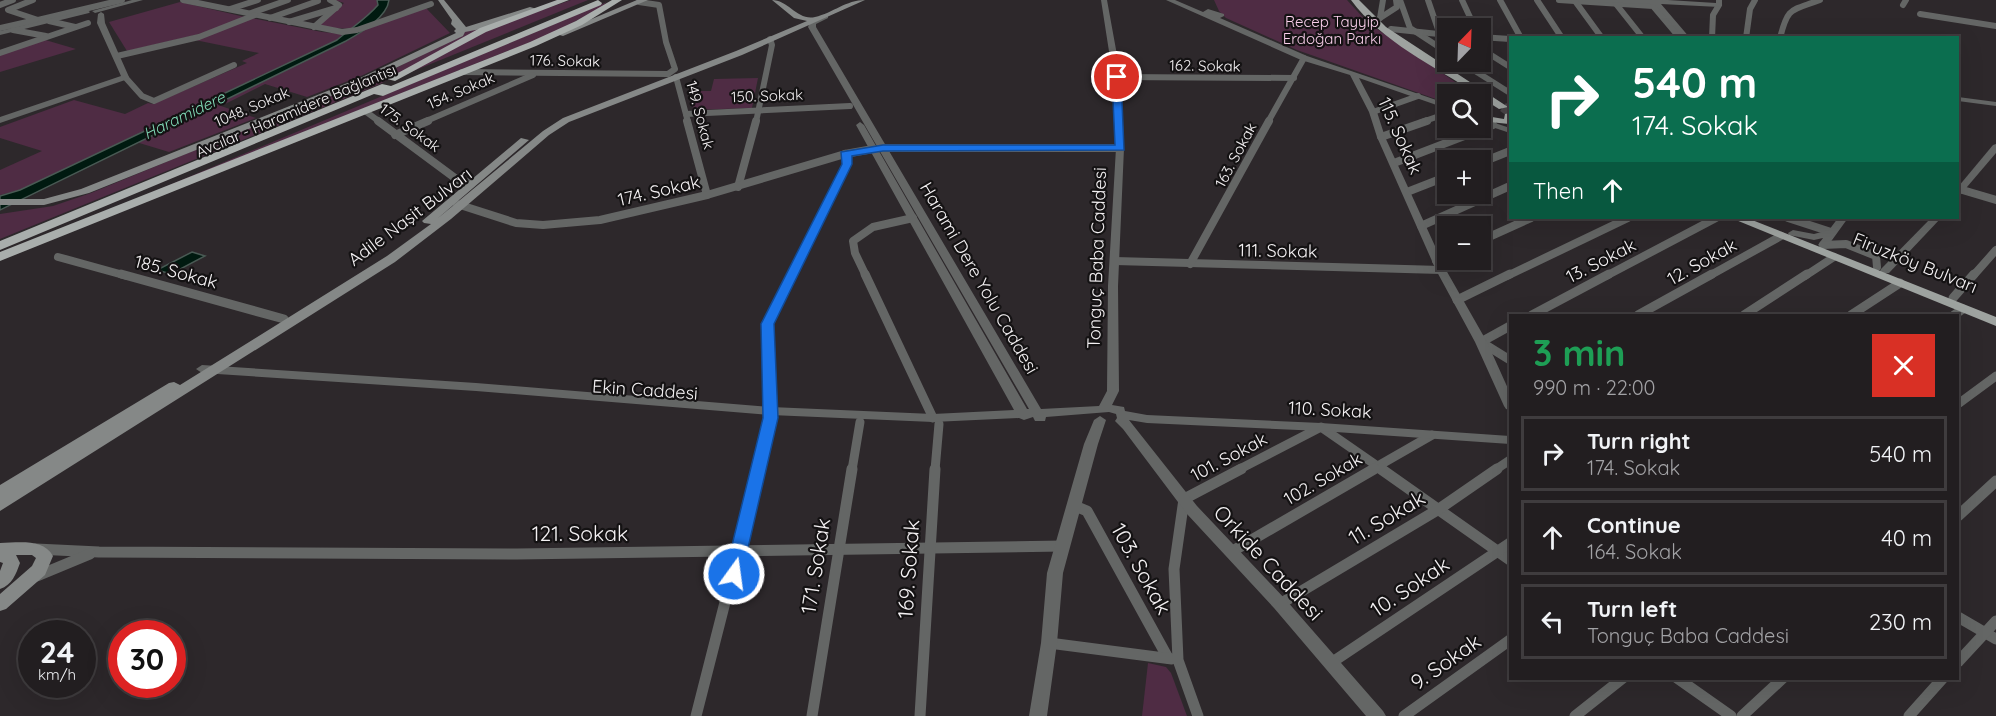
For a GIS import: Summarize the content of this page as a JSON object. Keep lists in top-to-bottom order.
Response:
{
  "streets": {
    "highway": ["Avcılar - Haramidere Bağlantısı"],
    "main road": ["1048. Sokak", "Adile Naşit Bulvarı", "Firuzköy Bulvarı"],
    "street": [
      "176. Sokak",
      "162. Sokak",
      "154. Sokak",
      "150. Sokak",
      "149. Sokak",
      "175. Sokak",
      "115. Sokak",
      "163. Sokak",
      "174. Sokak",
      "111. Sokak",
      "Tonguç Baba Caddesi",
      "13. Sokak",
      "12. Sokak",
      "185. Sokak",
      "Harami Dere Yolu Caddesi",
      "Ekin Caddesi",
      "110. Sokak",
      "101. Sokak",
      "102. Sokak",
      "11. Sokak",
      "121. Sokak",
      "Orkide Caddesi",
      "171. Sokak",
      "169. Sokak",
      "103. Sokak",
      "10. Sokak",
      "9. Sokak"
    ]
  },
  "crossings": [
    ["176. Sokak", "154. Sokak"],
    ["176. Sokak", "149. Sokak"],
    ["176. Sokak", "Adile Naşit Bulvarı"],
    ["162. Sokak", "163. Sokak"],
    ["162. Sokak", "Tonguç Baba Caddesi"],
    ["154. Sokak", "175. Sokak"],
    ["150. Sokak", "149. Sokak"],
    ["150. Sokak", "Harami Dere Yolu Caddesi"],
    ["149. Sokak", "174. Sokak"],
    ["149. Sokak", "Adile Naşit Bulvarı"],
    ["175. Sokak", "Adile Naşit Bulvarı"],
    ["163. Sokak", "111. Sokak"],
    ["174. Sokak", "Adile Naşit Bulvarı"],
    ["174. Sokak", "Tonguç Baba Caddesi"],
    ["174. Sokak", "Harami Dere Yolu Caddesi"],
    ["Adile Naşit Bulvarı", "185. Sokak"],
    ["Adile Naşit Bulvarı", "Harami Dere Yolu Caddesi"],
    ["Adile Naşit Bulvarı", "Ekin Caddesi"],
    ["111. Sokak", "Tonguç Baba Caddesi"],
    ["Tonguç Baba Caddesi", "Ekin Caddesi"],
    ["Tonguç Baba Caddesi", "110. Sokak"],
    ["Tonguç Baba Caddesi", "Orkide Caddesi"],
    ["12. Sokak", "Firuzköy Bulvarı"],
    ["Harami Dere Yolu Caddesi", "Ekin Caddesi"],
    ["Ekin Caddesi", "110. Sokak"],
    ["Ekin Caddesi", "Orkide Caddesi"],
    ["Ekin Caddesi", "171. Sokak"],
    ["Ekin Caddesi", "169. Sokak"],
    ["110. Sokak", "101. Sokak"],
    ["110. Sokak", "102. Sokak"],
    ["110. Sokak", "Orkide Caddesi"],
    ["101. Sokak", "Orkide Caddesi"],
    ["102. Sokak", "Orkide Caddesi"],
    ["11. Sokak", "Orkide Caddesi"],
    ["121. Sokak", "171. Sokak"],
    ["121. Sokak", "169. Sokak"],
    ["Orkide Caddesi", "10. Sokak"]
  ],
  "water": ["Haramidere"],
  "parks": ["Recep Tayyip Erdoğan Parkı"],
  "north": "top right",
  "page": {
    "map_buttons": ["+", "−"],
    "turn": ["540 m", "174. Sokak"],
    "then": "Then",
    "heading": ["3 min", "990 m · 22:00"],
    "list": [
      {
        "name": "Turn right",
        "note": "174. Sokak",
        "value": "540 m"
      },
      {
        "name": "Continue",
        "note": "164. Sokak",
        "value": "40 m"
      },
      {
        "name": "Turn left",
        "note": "Tonguç Baba Caddesi",
        "value": "230 m"
      }
    ],
    "speed": "24 km/h",
    "limit": "30"
  }
}
